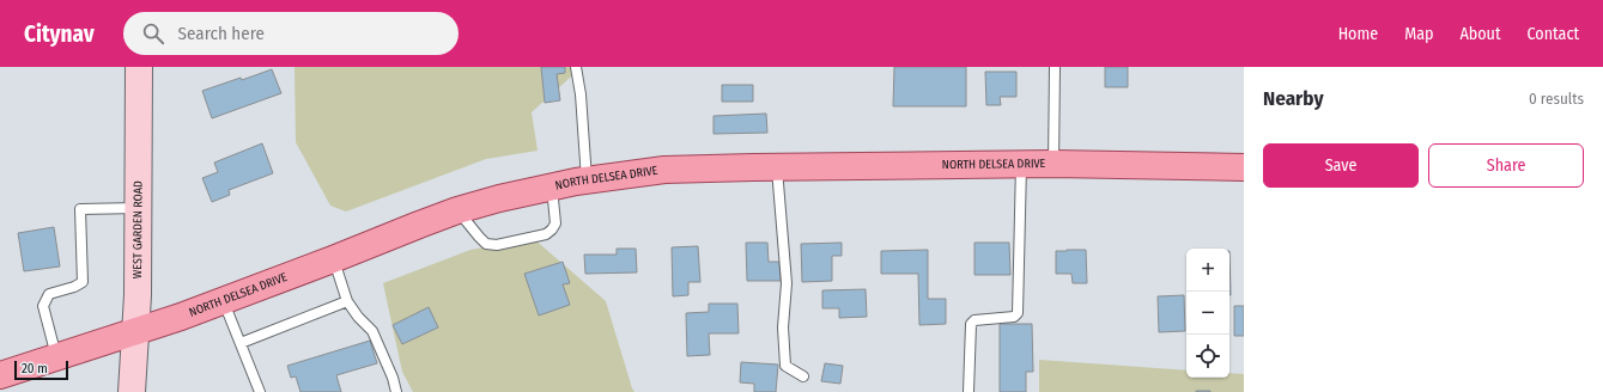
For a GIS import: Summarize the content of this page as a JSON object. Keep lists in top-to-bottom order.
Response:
{
  "streets": {
    "main road": ["NORTH DELSEA DRIVE", "WEST GARDEN ROAD"]
  },
  "crossings": [
    ["NORTH DELSEA DRIVE", "WEST GARDEN ROAD"]
  ],
  "scale_bar": "20 m",
  "page": {
    "header": "Citynav",
    "search": "Search here",
    "nav": [
      "Home",
      "Map",
      "About",
      "Contact"
    ],
    "heading": ["Nearby", "0 results"],
    "buttons": ["Save", "Share"],
    "map_buttons": ["+", "−"],
    "scale": "20 m"
  }
}
